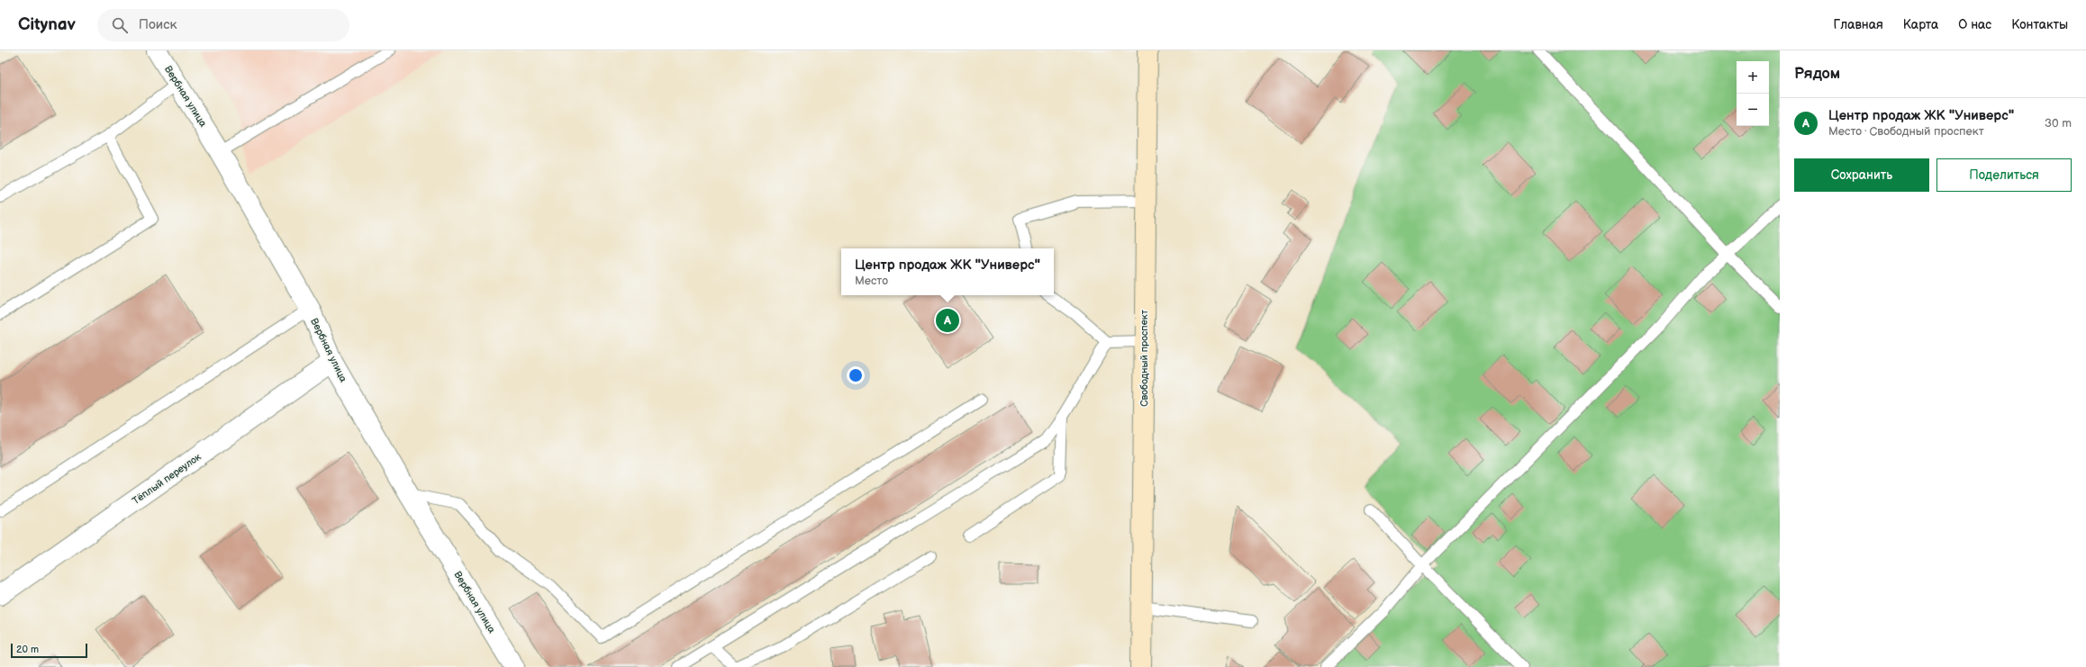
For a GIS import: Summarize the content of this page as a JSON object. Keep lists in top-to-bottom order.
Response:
{
  "streets": {
    "main road": ["Свободный проспект"],
    "street": ["Вербная улица", "Тёплый переулок"]
  },
  "crossings": [
    ["Вербная улица", "Тёплый переулок"]
  ],
  "scale_bar": "20 m",
  "page": {
    "header": "Citynav",
    "search": "Поиск",
    "nav": [
      "Главная",
      "Карта",
      "О нас",
      "Контакты"
    ],
    "heading": "Рядом",
    "map_buttons": ["+", "−"],
    "list": [
      {
        "mark": "A",
        "name": "Центр продаж ЖК \"Универс\"",
        "note": "Место · Свободный проспект",
        "value": "30 m"
      }
    ],
    "buttons": ["Сохранить", "Поделиться"],
    "popup": ["Центр продаж ЖК \"Универс\"", "Место"],
    "pins": "A",
    "scale": "20 m"
  }
}
